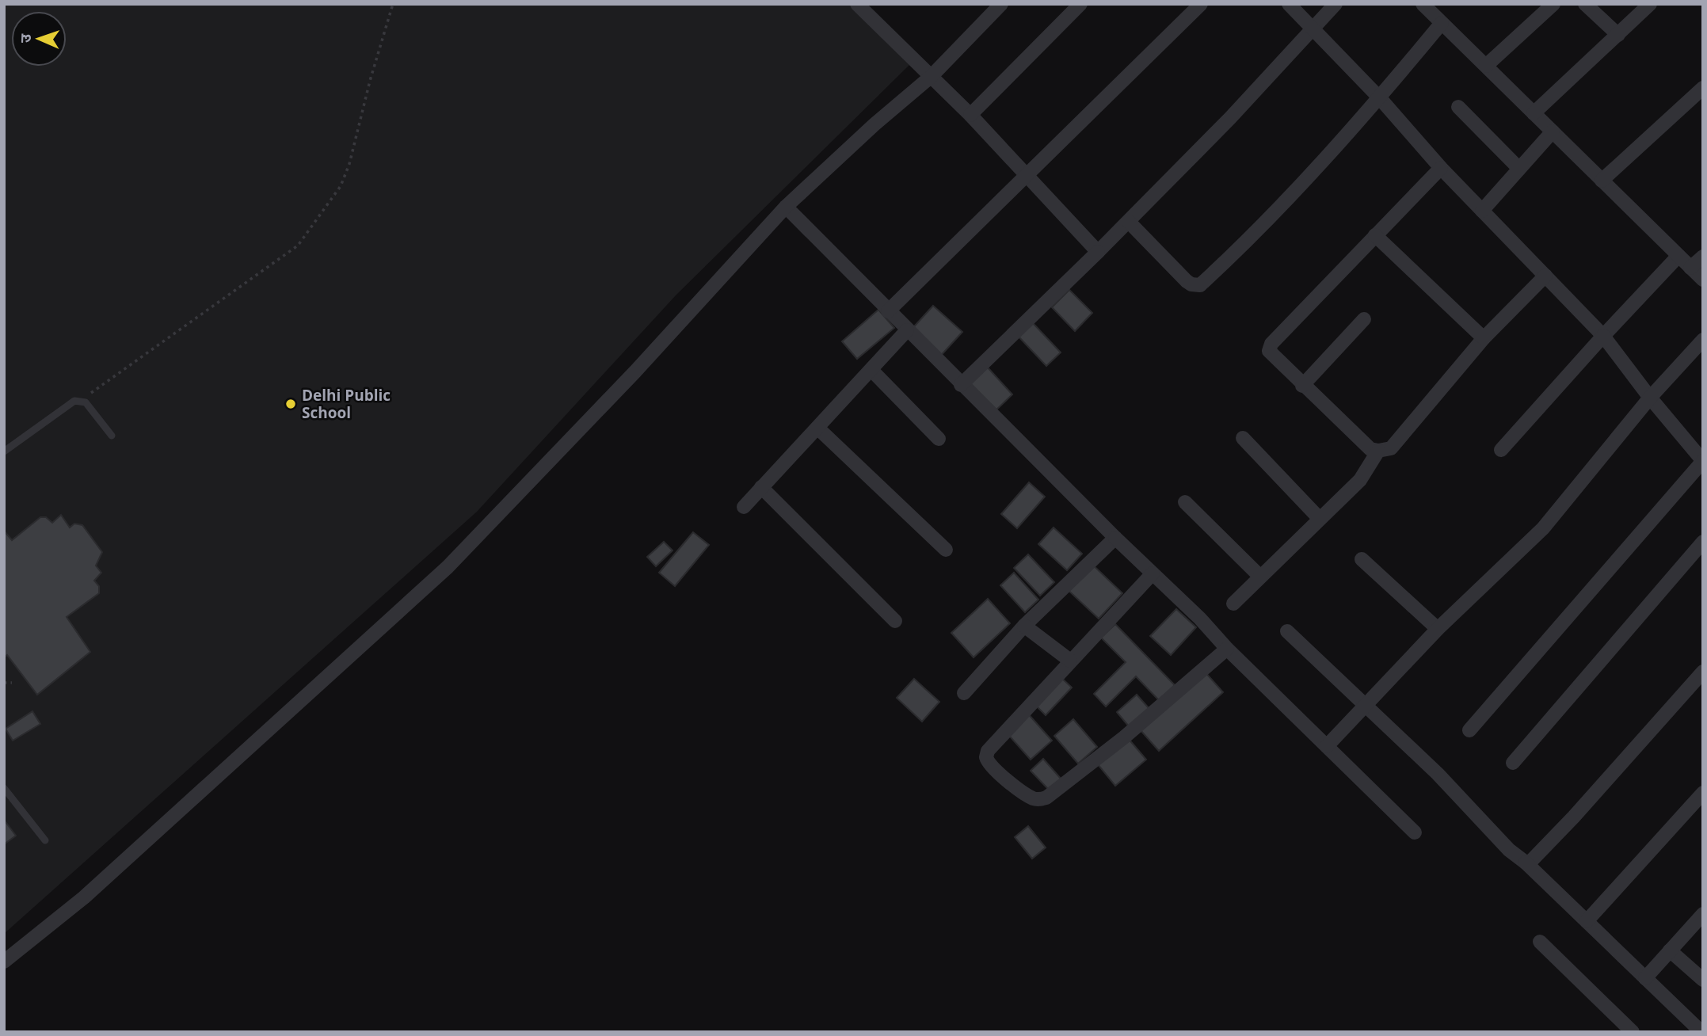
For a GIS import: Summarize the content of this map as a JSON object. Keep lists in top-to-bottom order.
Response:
{
  "places": ["Delhi Public School"],
  "north": "left"
}
